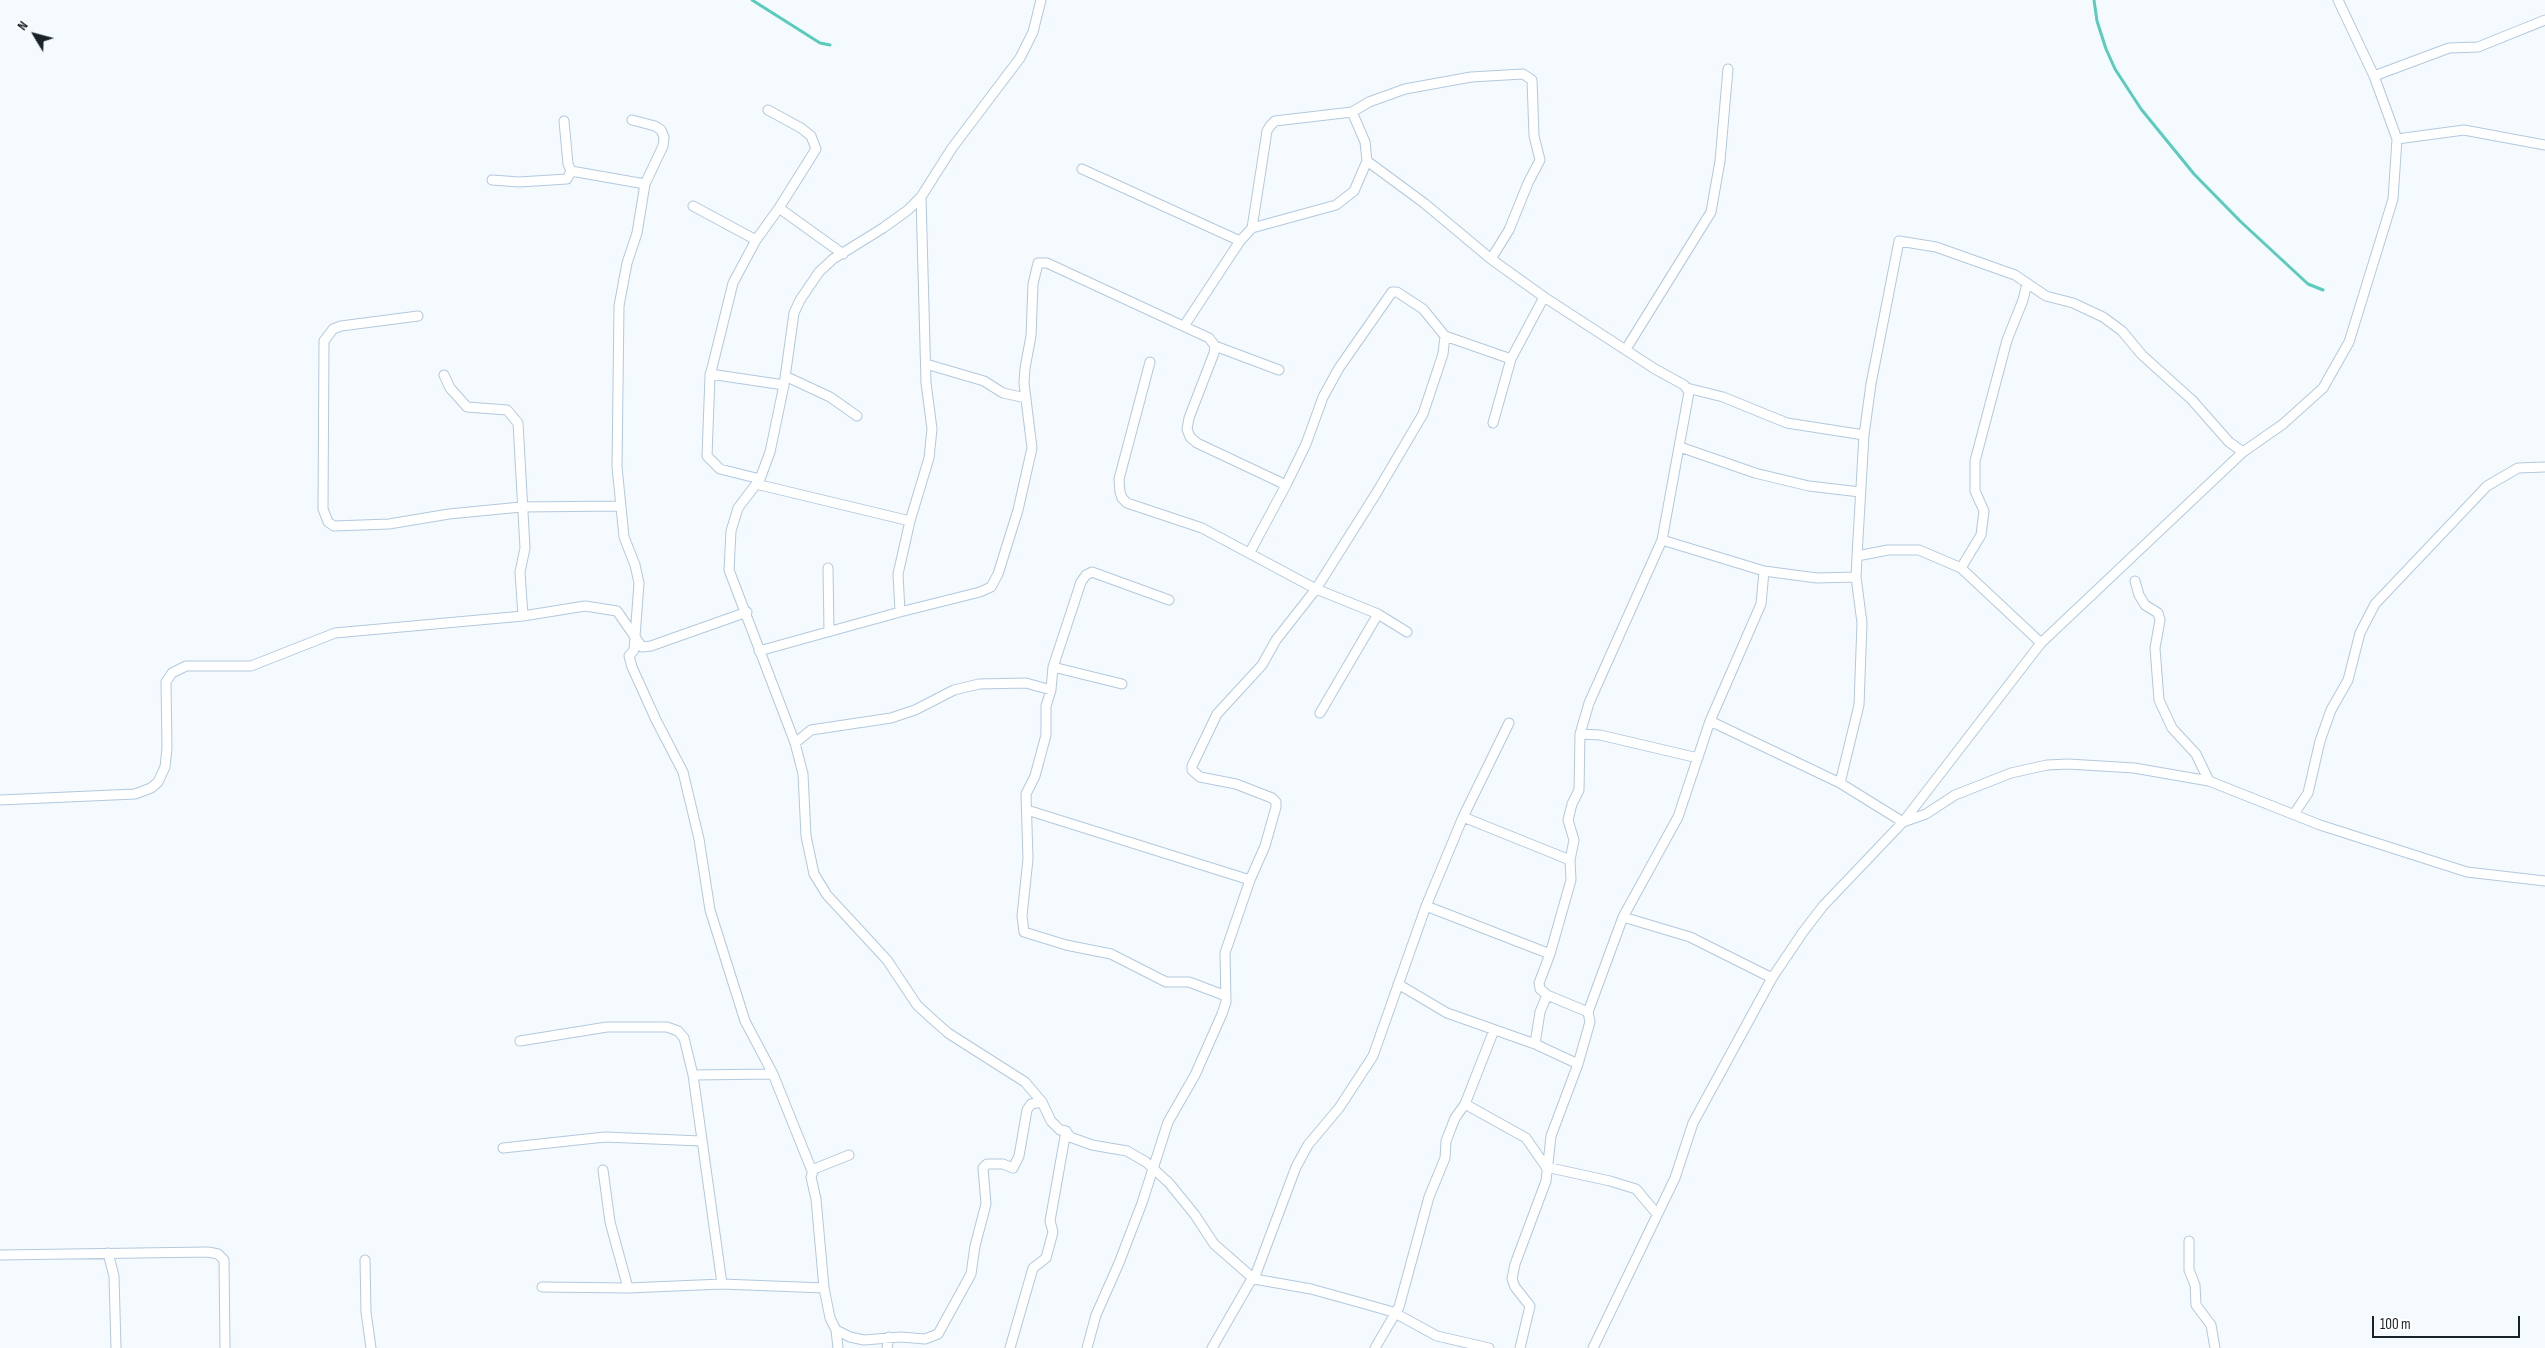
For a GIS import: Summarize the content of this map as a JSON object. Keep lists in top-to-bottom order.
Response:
{
  "scale_bar": "100 m",
  "north": "top left"
}
